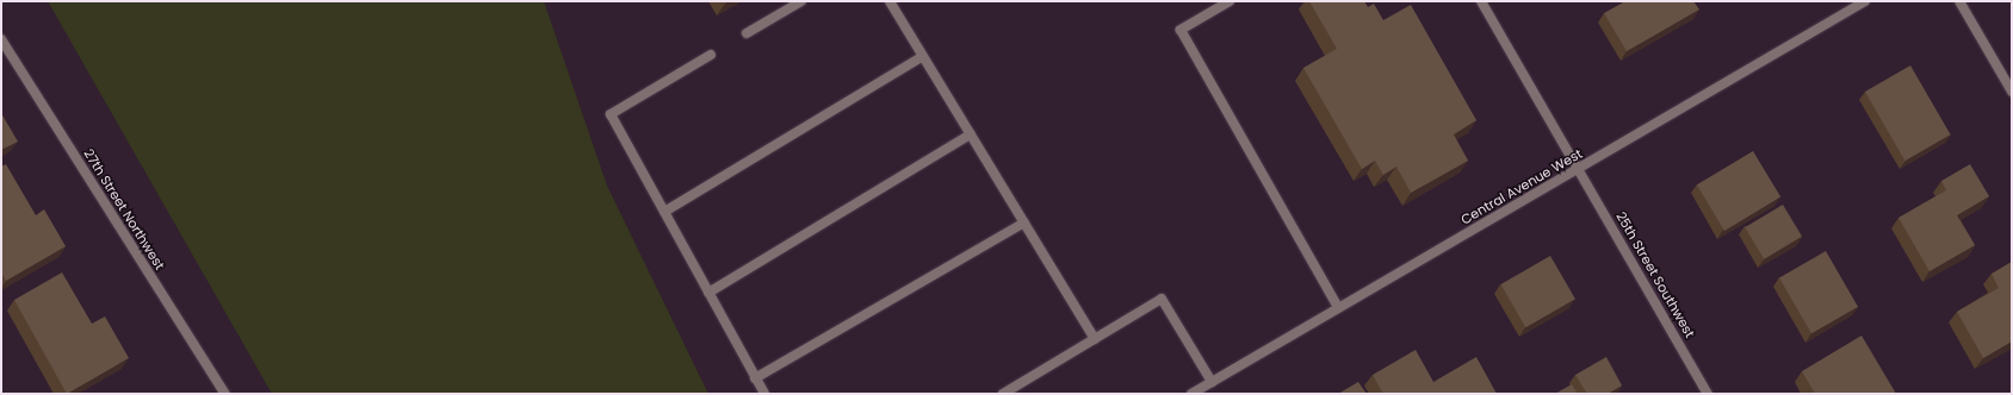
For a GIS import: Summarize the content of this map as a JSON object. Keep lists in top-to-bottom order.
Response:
{
  "streets": {
    "street": ["Central Avenue West", "27th Street Northwest", "25th Street Southwest"]
  },
  "crossings": [
    ["Central Avenue West", "25th Street Southwest"]
  ]
}
